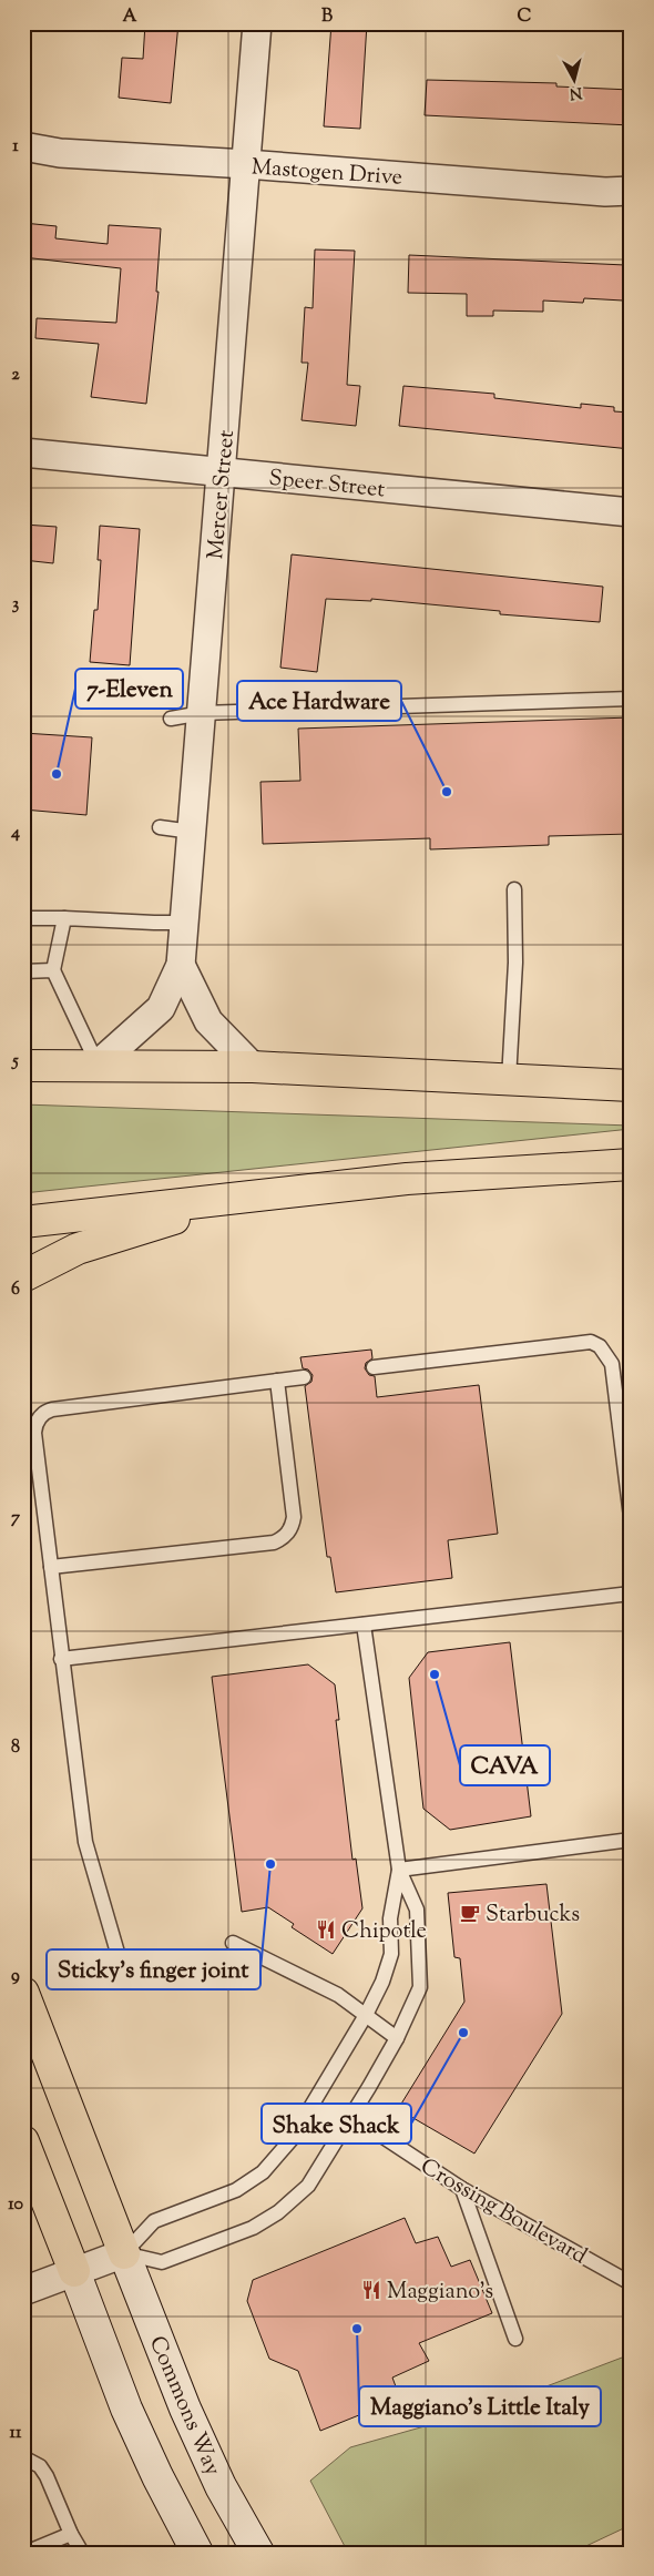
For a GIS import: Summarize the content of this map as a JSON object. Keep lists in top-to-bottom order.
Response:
{
  "streets": {
    "street": [
      "Mastogen Drive",
      "Speer Street",
      "Mercer Street",
      "Commons Way"
    ],
    "lane": ["Crossing Boulevard"]
  },
  "crossings": [
    ["Mastogen Drive", "Mercer Street"],
    ["Speer Street", "Mercer Street"]
  ],
  "places": {
    "other": [
      "7-Eleven",
      "Ace Hardware",
      "CAVA",
      "Sticky's finger joint",
      "Shake Shack",
      "Maggiano's Little Italy"
    ],
    "cafe": ["Starbucks"],
    "restaurant": ["Chipotle", "Maggiano's"]
  },
  "north": "bottom",
  "grid": {
    "columns": ["A", "B", "C"],
    "rows": [
      "1",
      "2",
      "3",
      "4",
      "5",
      "6",
      "7",
      "8",
      "9",
      "10",
      "11"
    ]
  }
}
